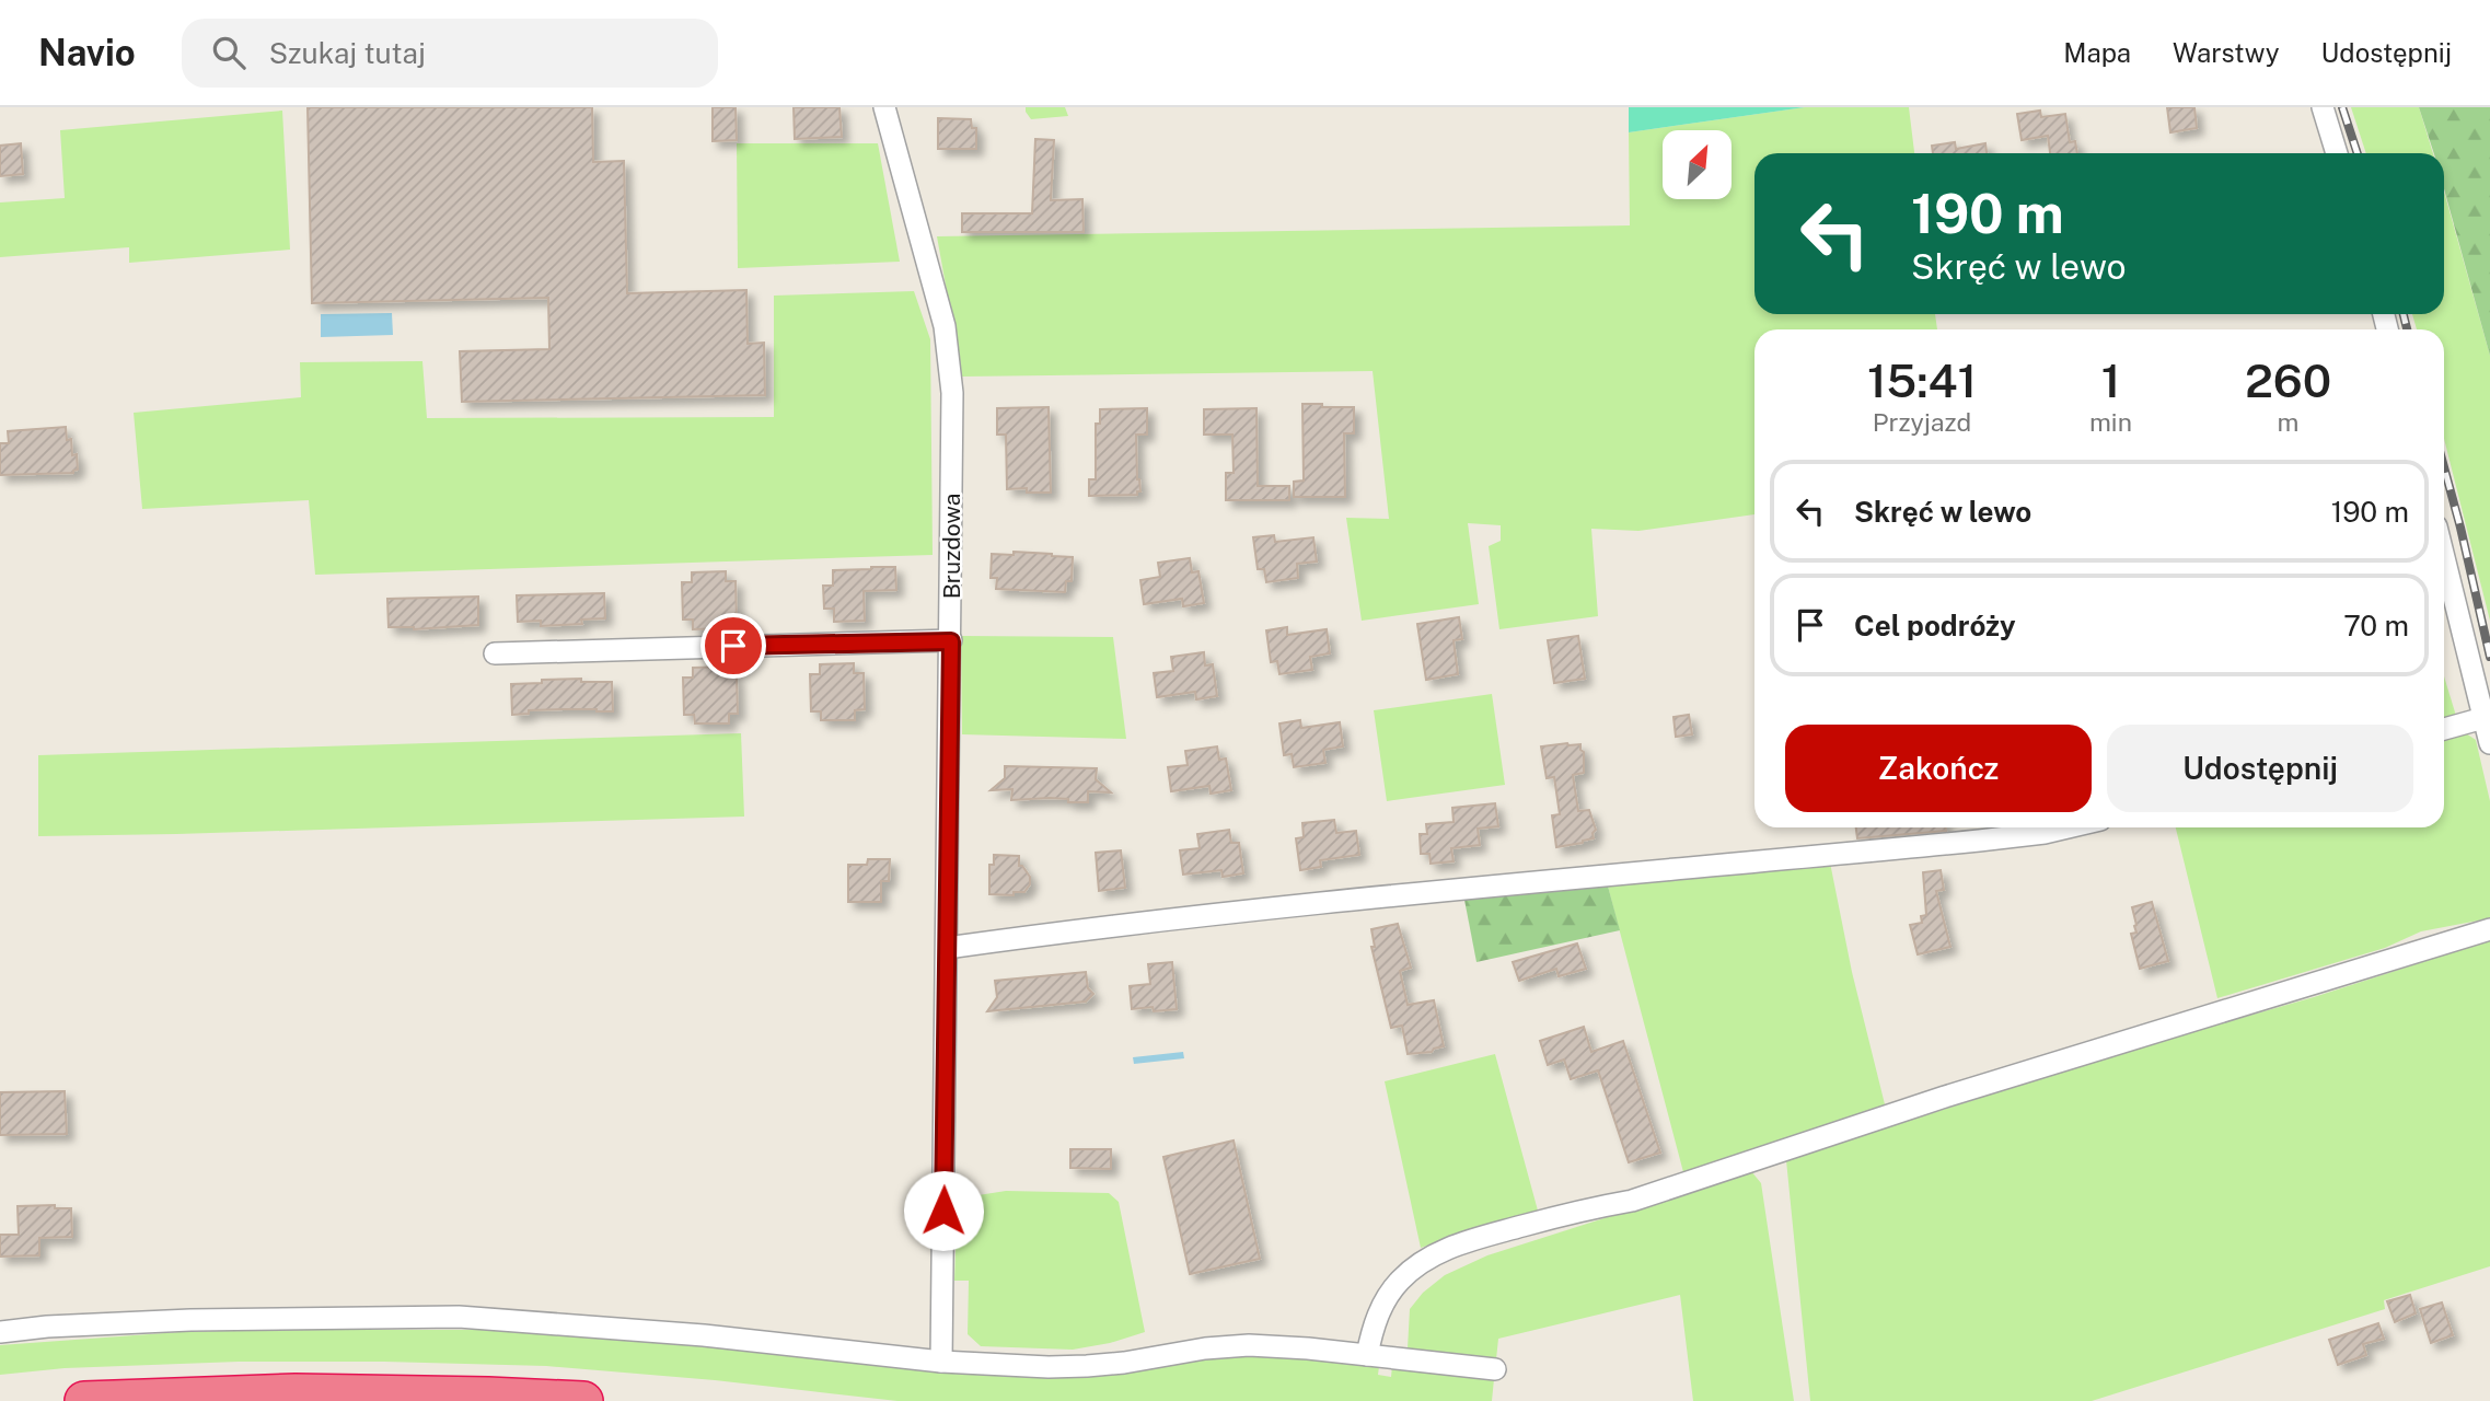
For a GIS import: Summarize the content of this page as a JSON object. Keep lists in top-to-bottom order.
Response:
{
  "streets": {
    "street": ["Bruzdowa"]
  },
  "north": "top right",
  "page": {
    "header": "Navio",
    "search": "Szukaj tutaj",
    "nav": ["Mapa", "Warstwy", "Udostępnij"],
    "turn": ["190 m", "Skręć w lewo"],
    "eta": [
      "15:41",
      "Przyjazd",
      "1",
      "min",
      "260",
      "m"
    ],
    "list": [
      {
        "name": "Skręć w lewo",
        "value": "190 m"
      },
      {
        "name": "Cel podróży",
        "value": "70 m"
      }
    ],
    "buttons": ["Zakończ", "Udostępnij"]
  }
}
